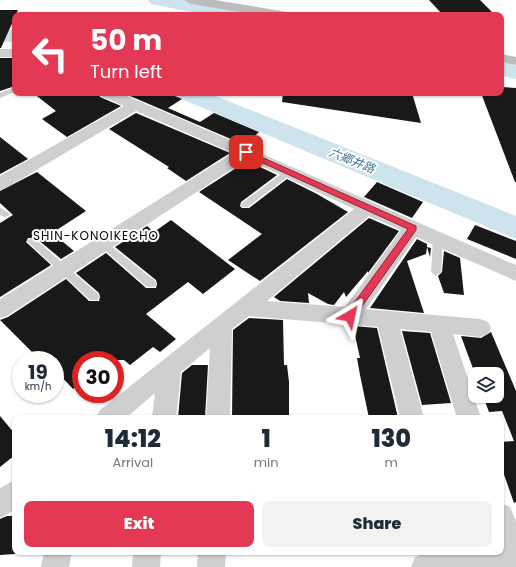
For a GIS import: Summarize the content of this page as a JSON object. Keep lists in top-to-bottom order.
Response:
{
  "districts": ["SHIN-KONOIKECHO"],
  "water": ["六郷井路"],
  "page": {
    "turn": ["50 m", "Turn left"],
    "speed": "19 km/h",
    "limit": "30",
    "eta": [
      "14:12",
      "Arrival",
      "1",
      "min",
      "130",
      "m"
    ],
    "buttons": ["Exit", "Share"]
  }
}
